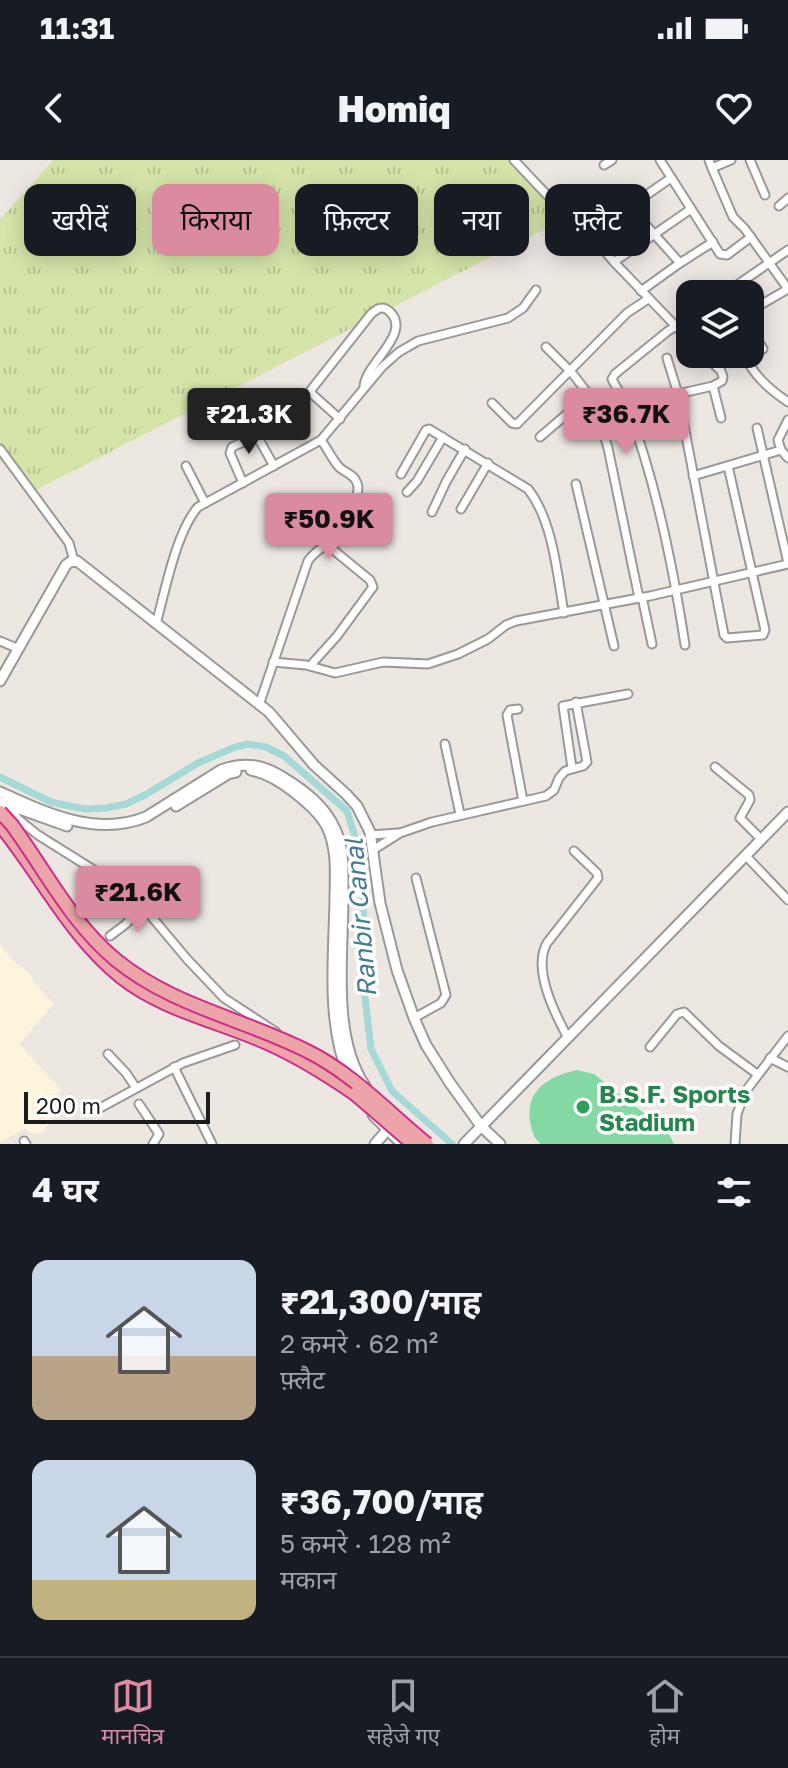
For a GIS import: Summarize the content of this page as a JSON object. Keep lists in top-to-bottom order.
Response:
{
  "water": ["Ranbir Canal"],
  "places": ["B.S.F. Sports Stadium"],
  "scale_bar": "200 m",
  "page": {
    "status": "11:31",
    "header": "Homiq",
    "chip": [
      "खरीदें",
      "किराया",
      "फ़िल्टर",
      "नया",
      "फ़्लैट"
    ],
    "price": [
      "₹21.3K",
      "₹36.7K",
      "₹50.9K",
      "₹21.6K"
    ],
    "scale": "200 m",
    "heading": "4 घर",
    "list": [
      {
        "name": "₹21,300/माह",
        "note": "2 कमरे · 62 m² · फ़्लैट"
      },
      {
        "name": "₹36,700/माह",
        "note": "5 कमरे · 128 m² · मकान"
      }
    ],
    "tabs": ["मानचित्र", "सहेजे गए", "होम"]
  }
}
